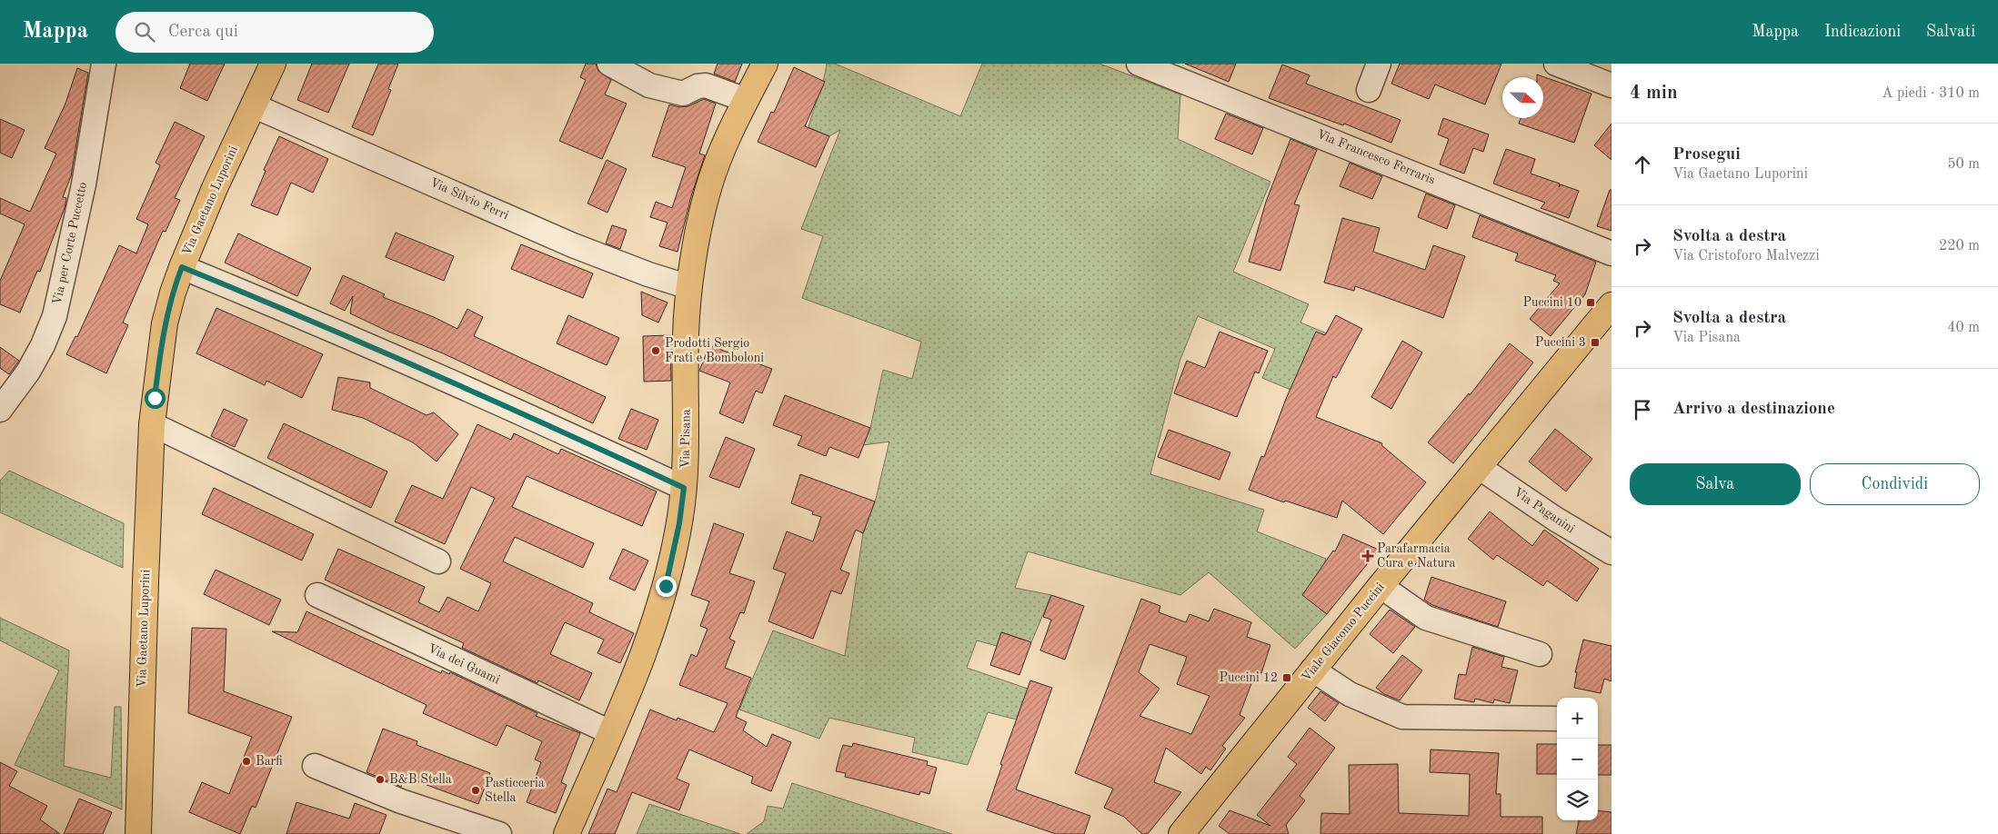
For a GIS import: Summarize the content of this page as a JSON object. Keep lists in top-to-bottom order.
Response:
{
  "streets": {
    "main road": ["Via Gaetano Luporini", "Via Pisana", "Viale Giacomo Puccini"],
    "street": [
      "Via Francesco Ferraris",
      "Via Silvio Ferri",
      "Via per Corte Puccetto",
      "Via Paganini",
      "Via dei Guami"
    ]
  },
  "crossings": [
    ["Via Silvio Ferri", "Via Gaetano Luporini"],
    ["Via Silvio Ferri", "Via Pisana"],
    ["Via Pisana", "Via dei Guami"],
    ["Via Paganini", "Viale Giacomo Puccini"]
  ],
  "places": {
    "transit": ["Puccini 10", "Puccini 3", "Puccini 12"],
    "other": [
      "Prodotti Sergio Frati e Bomboloni",
      "Barfi",
      "B&B Stella",
      "Pasticceria Stella"
    ],
    "health": ["Parafarmacia Cura e Natura"]
  },
  "north": "right",
  "page": {
    "header": "Mappa",
    "search": "Cerca qui",
    "nav": ["Mappa", "Indicazioni", "Salvati"],
    "heading": ["4 min", "A piedi · 310 m"],
    "list": [
      ["Prosegui", "Via Gaetano Luporini", "50 m"],
      ["Svolta a destra", "Via Cristoforo Malvezzi", "220 m"],
      ["Svolta a destra", "Via Pisana", "40 m"],
      "Arrivo a destinazione"
    ],
    "buttons": ["Salva", "Condividi"],
    "map_buttons": ["+", "−"]
  }
}
